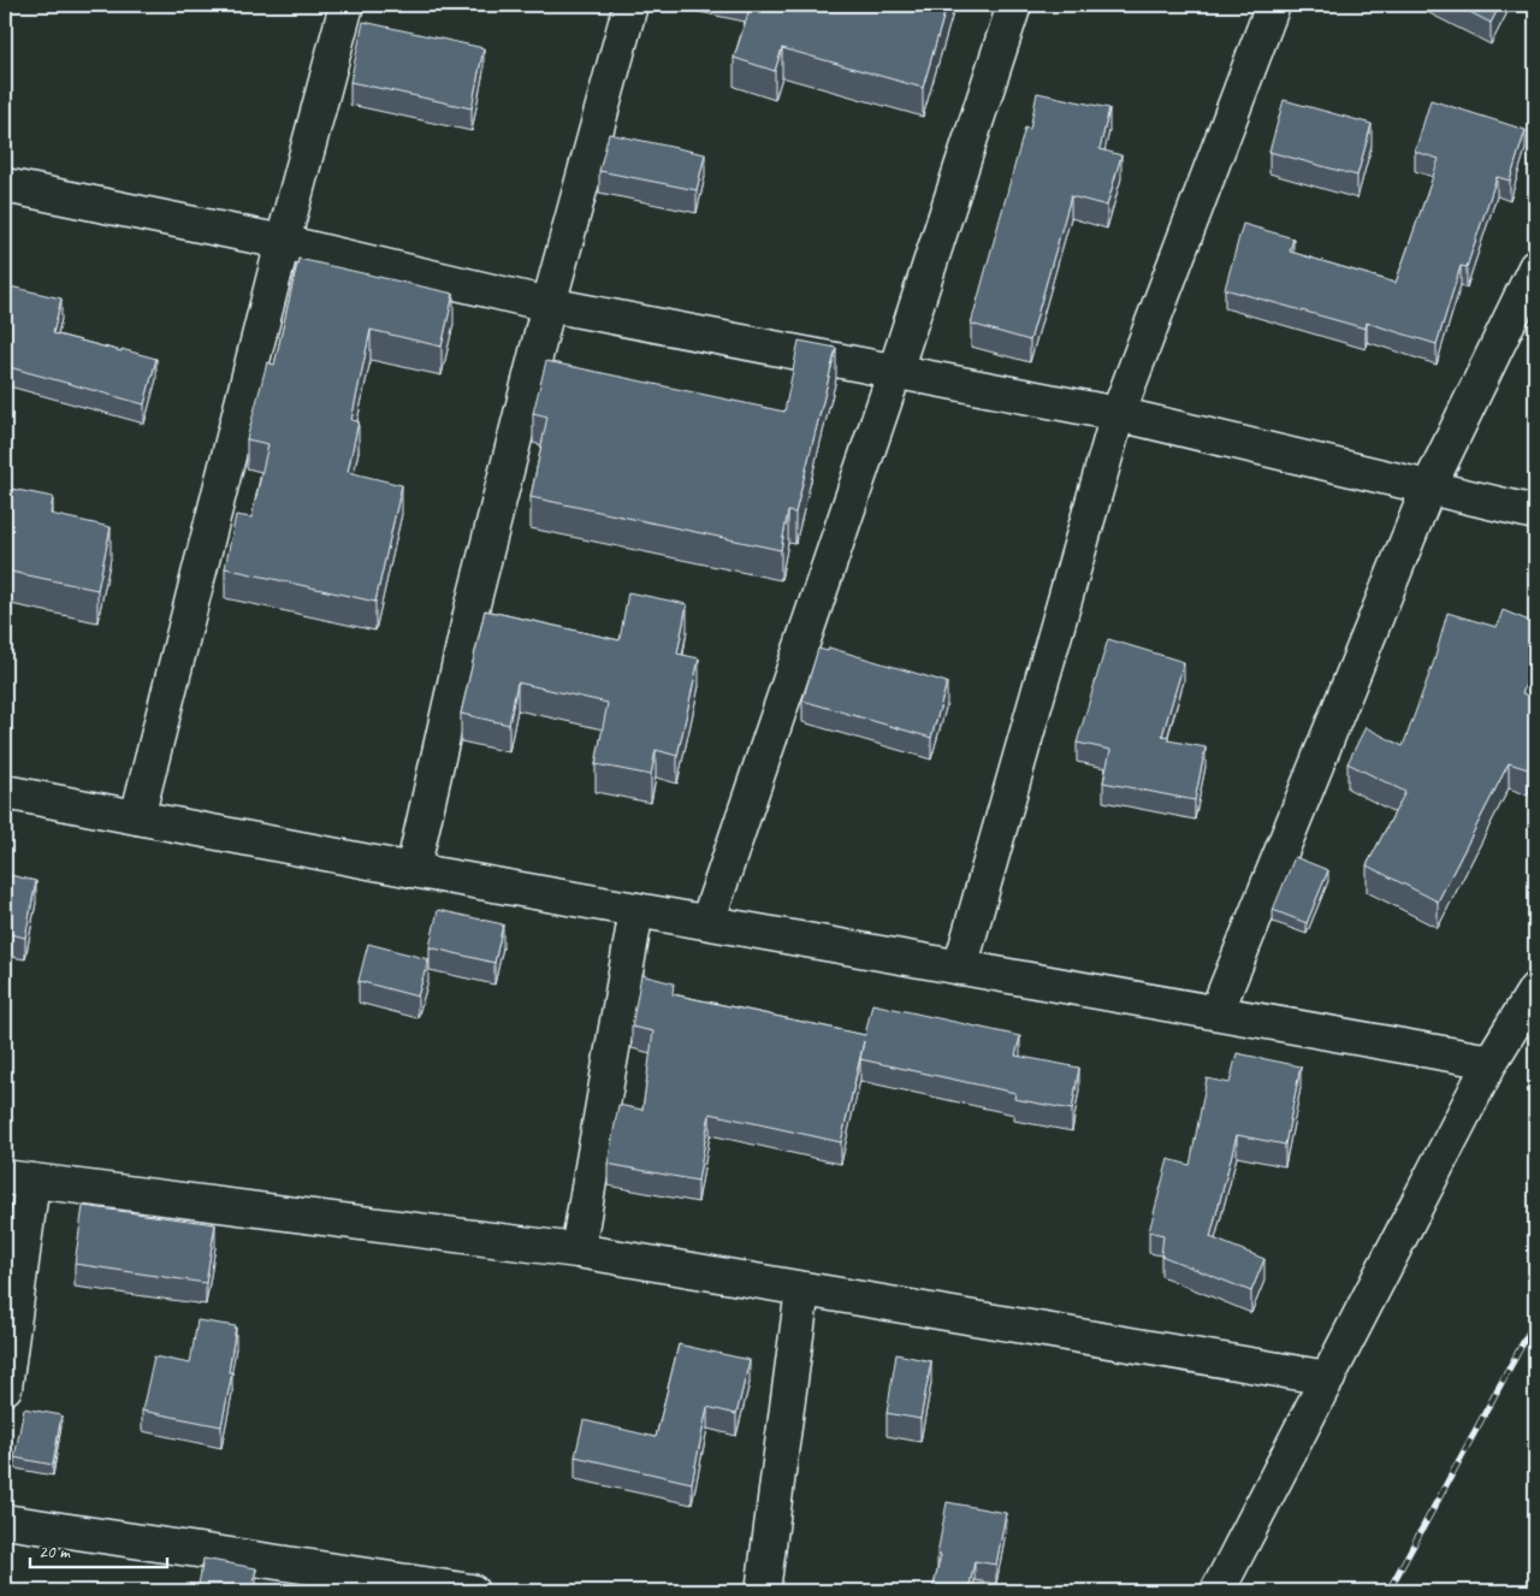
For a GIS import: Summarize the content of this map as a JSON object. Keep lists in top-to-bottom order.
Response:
{
  "scale_bar": "20 m"
}
